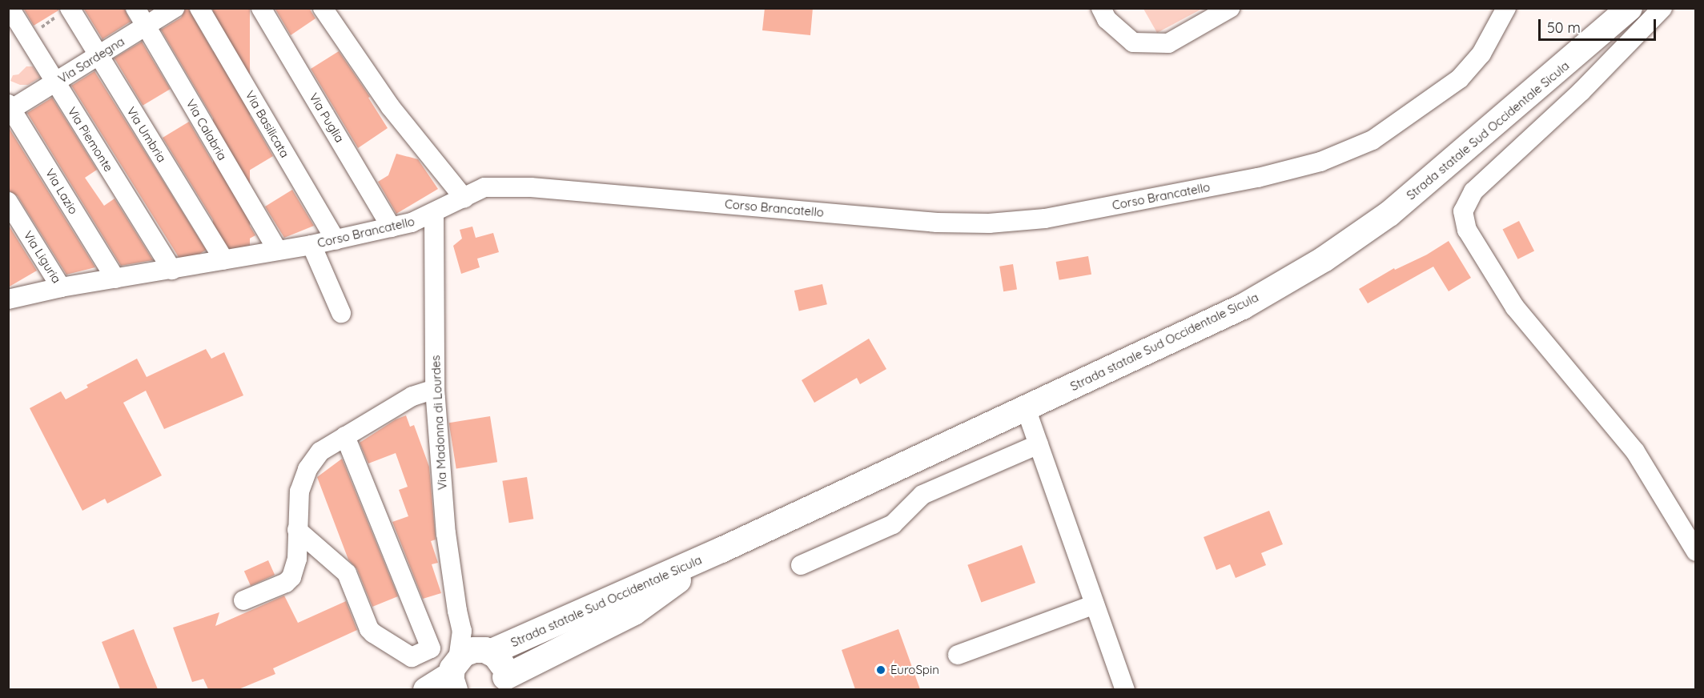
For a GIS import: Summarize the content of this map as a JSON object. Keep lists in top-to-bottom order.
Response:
{
  "streets": {
    "main road": ["Strada statale Sud Occidentale Sicula"],
    "street": [
      "Via Sardegna",
      "Via Puglia",
      "Via Basilicata",
      "Via Calabria",
      "Via Umbria",
      "Via Piemonte",
      "Via Lazio",
      "Corso Brancatello",
      "Via Liguria",
      "Via Madonna di Lourdes"
    ]
  },
  "crossings": [
    ["Via Sardegna", "Via Calabria"],
    ["Via Sardegna", "Via Umbria"],
    ["Via Sardegna", "Via Piemonte"],
    ["Via Sardegna", "Via Lazio"],
    ["Via Puglia", "Corso Brancatello"],
    ["Via Basilicata", "Corso Brancatello"],
    ["Via Calabria", "Corso Brancatello"],
    ["Strada statale Sud Occidentale Sicula", "Via Madonna di Lourdes"],
    ["Via Umbria", "Corso Brancatello"],
    ["Via Piemonte", "Corso Brancatello"],
    ["Via Lazio", "Corso Brancatello"],
    ["Corso Brancatello", "Via Liguria"],
    ["Corso Brancatello", "Via Madonna di Lourdes"]
  ],
  "places": ["EuroSpin"],
  "scale_bar": "50 m"
}
